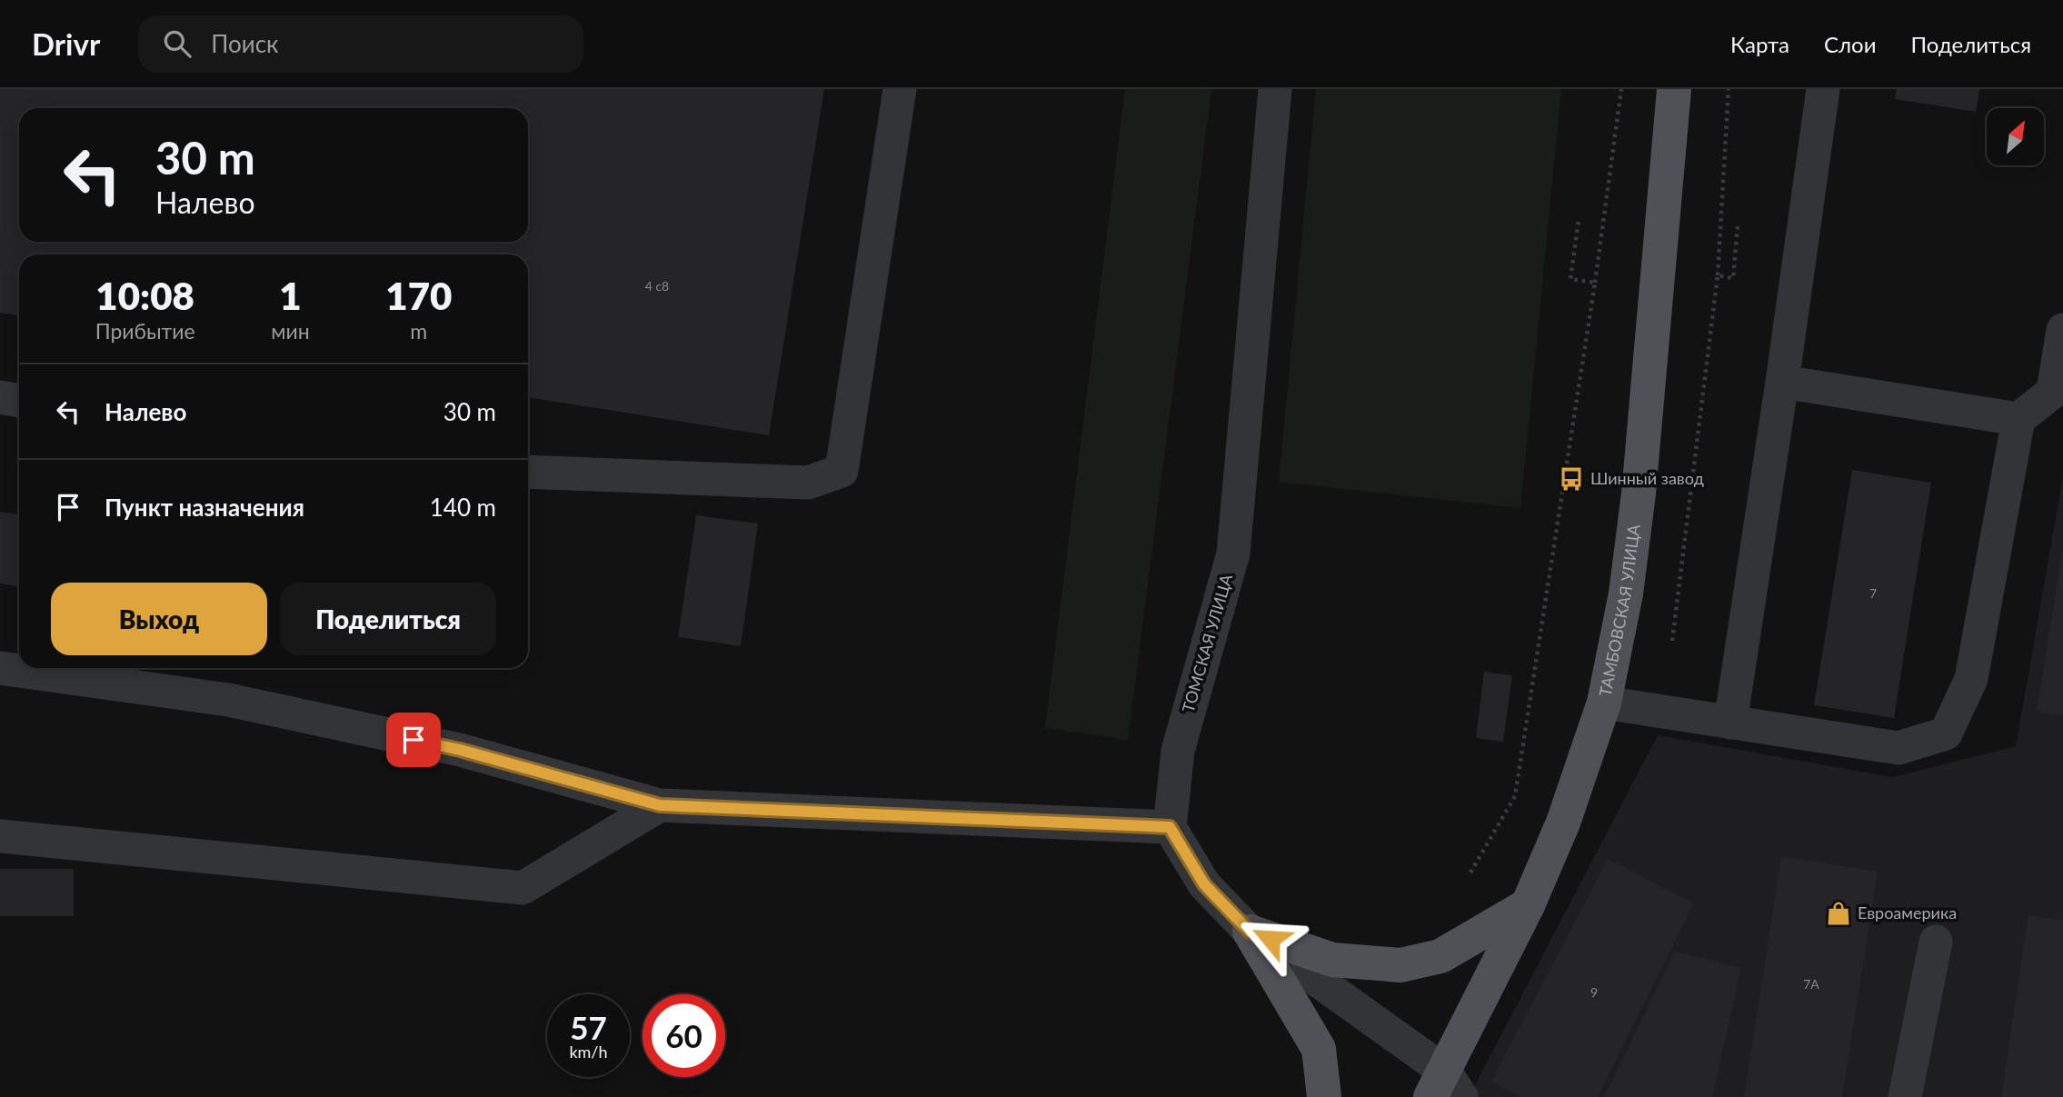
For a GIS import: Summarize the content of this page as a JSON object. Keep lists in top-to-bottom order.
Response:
{
  "streets": {
    "main road": ["ТАМБОВСКАЯ УЛИЦА"],
    "street": ["ТОМСКАЯ УЛИЦА"]
  },
  "places": {
    "bus stop": ["Шинный завод"],
    "shop": ["Евроамерика"]
  },
  "house_numbers": [
    "4 с8",
    "7",
    "7А",
    "9"
  ],
  "north": "top right",
  "page": {
    "header": "Drivr",
    "search": "Поиск",
    "nav": ["Карта", "Слои", "Поделиться"],
    "turn": ["30 m", "Налево"],
    "eta": [
      "10:08",
      "Прибытие",
      "1",
      "мин",
      "170",
      "m"
    ],
    "list": [
      {
        "name": "Налево",
        "value": "30 m"
      },
      {
        "name": "Пункт назначения",
        "value": "140 m"
      }
    ],
    "buttons": ["Выход", "Поделиться"],
    "speed": "57 km/h",
    "limit": "60"
  }
}
